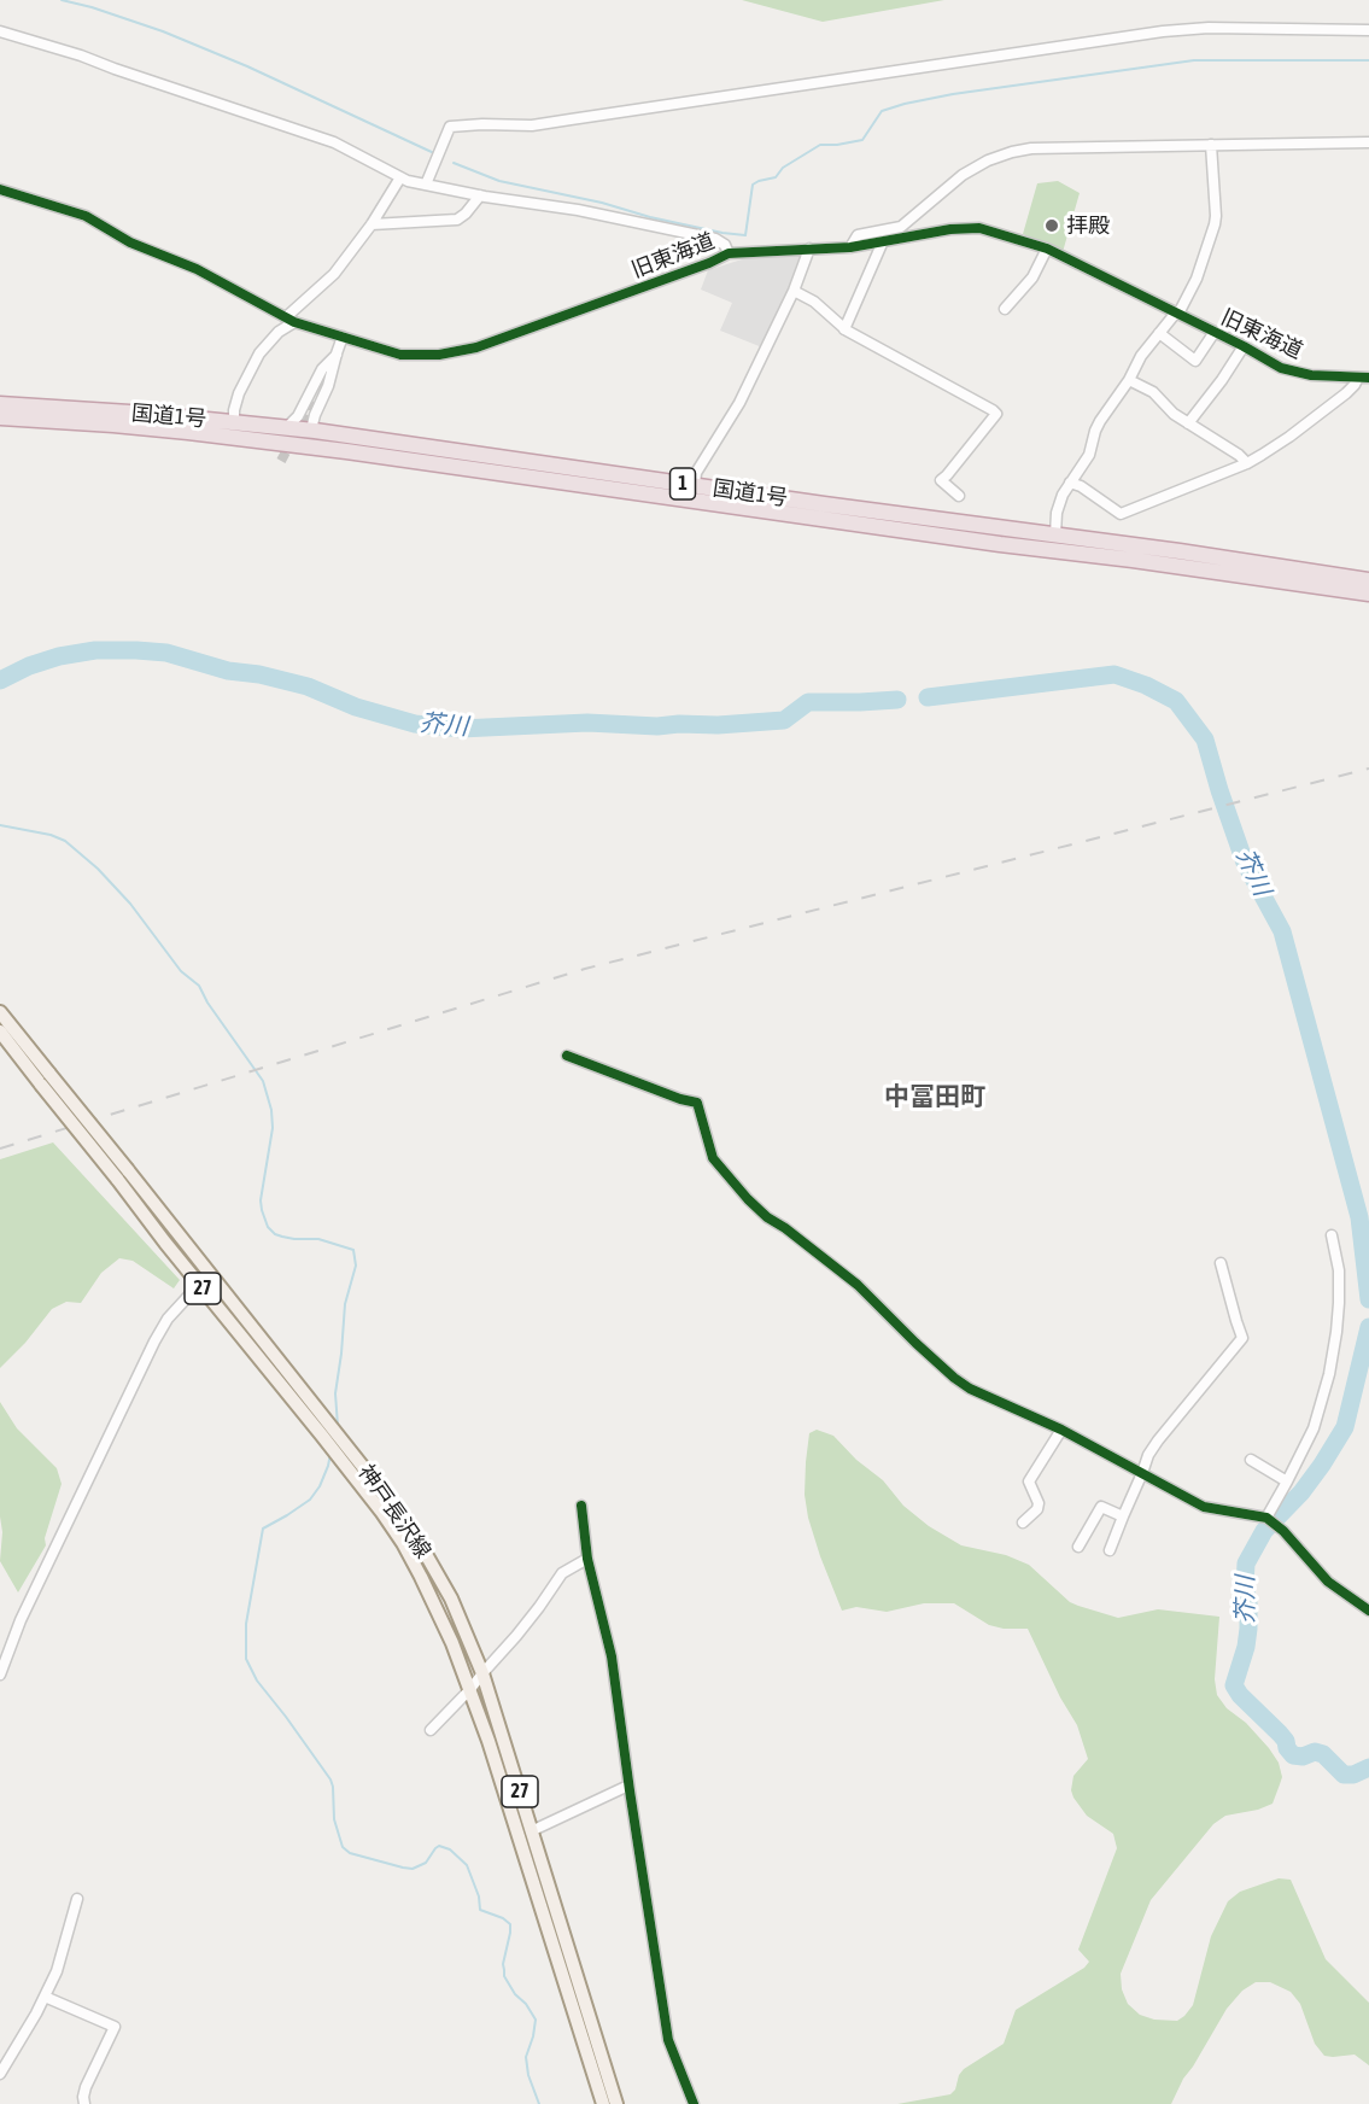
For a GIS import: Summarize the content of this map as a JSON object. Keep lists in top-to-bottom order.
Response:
{
  "streets": {
    "highway": ["国道1号", "1"],
    "main road": ["27", "神戸長沢線"],
    "street": ["旧東海道"]
  },
  "districts": ["中冨田町"],
  "water": ["芥川"],
  "places": ["拝殿"]
}
